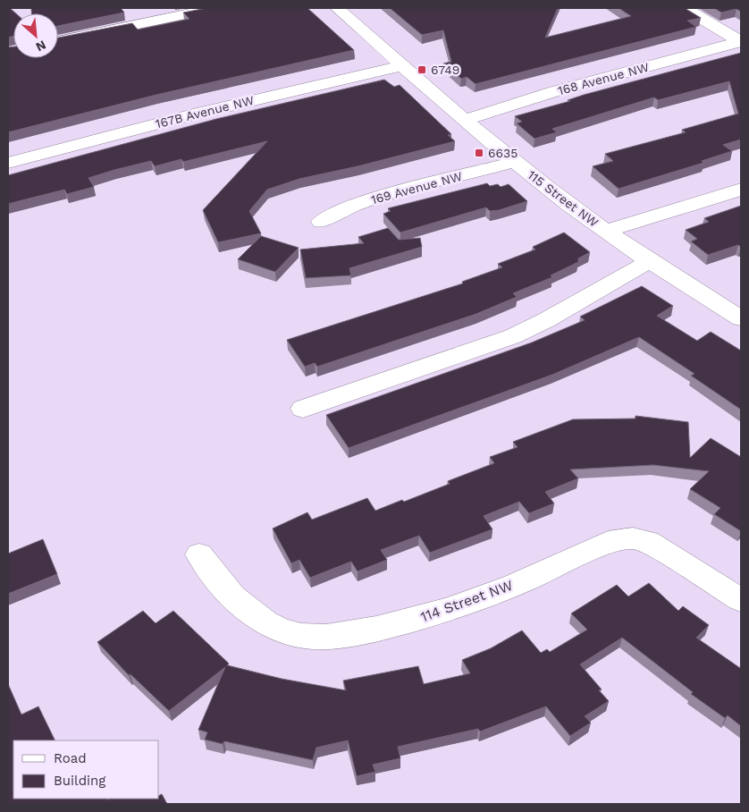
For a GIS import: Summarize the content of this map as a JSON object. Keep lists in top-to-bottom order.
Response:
{
  "streets": {
    "street": [
      "168 Avenue NW",
      "167B Avenue NW",
      "169 Avenue NW",
      "115 Street NW",
      "114 Street NW"
    ]
  },
  "crossings": [
    ["168 Avenue NW", "115 Street NW"],
    ["167B Avenue NW", "115 Street NW"],
    ["169 Avenue NW", "115 Street NW"]
  ],
  "places": {
    "transit": ["6749", "6635"]
  },
  "legend": ["Road", "Building"],
  "north": "bottom right"
}
